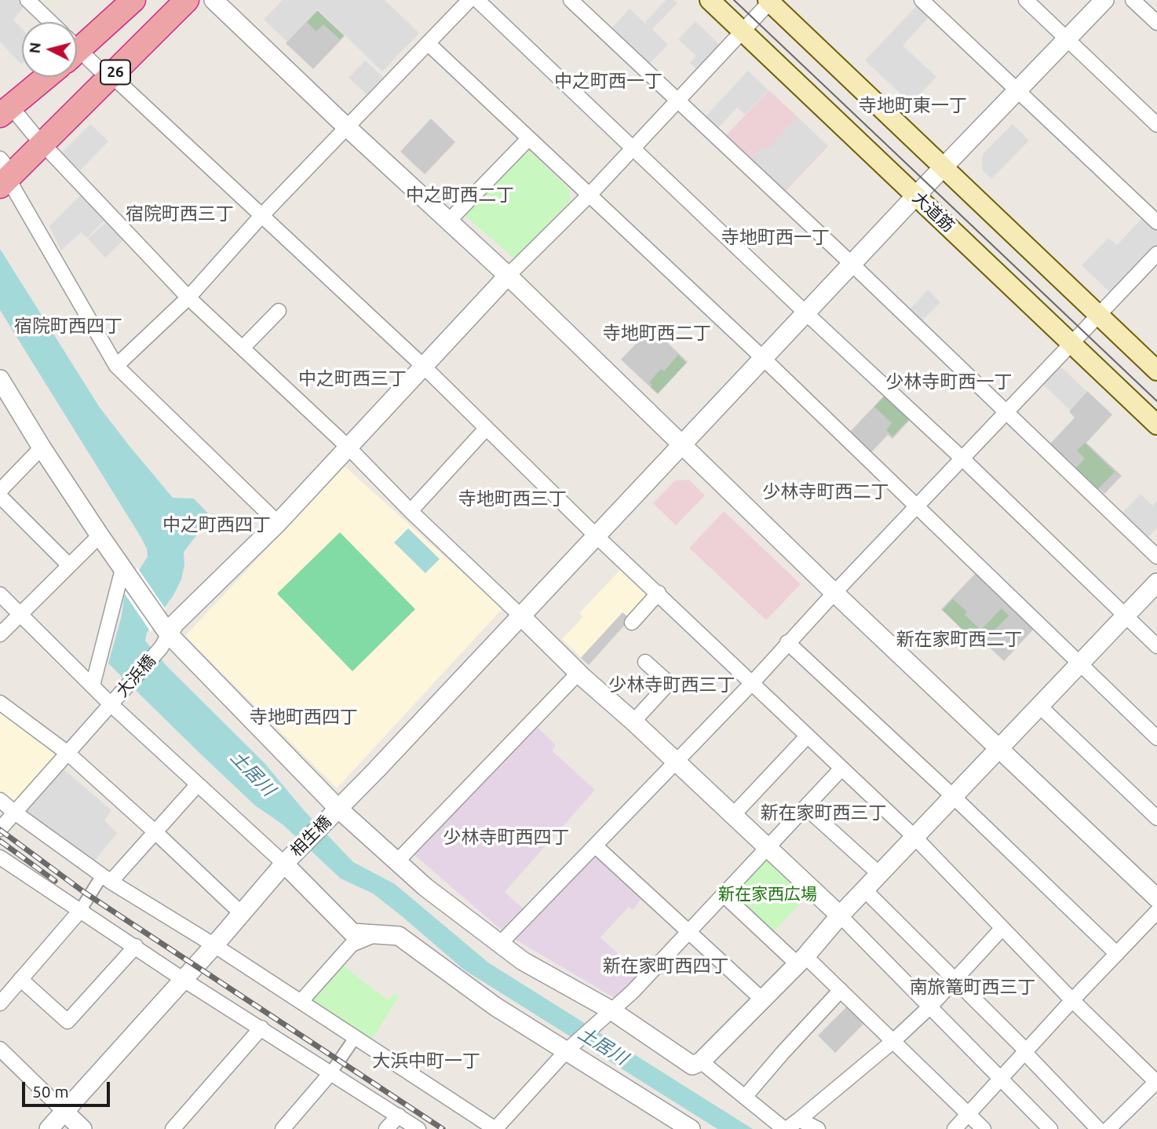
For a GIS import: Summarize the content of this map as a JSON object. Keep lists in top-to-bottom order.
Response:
{
  "streets": {
    "highway": ["26"],
    "main road": ["大道筋"],
    "street": ["大浜橋", "相生橋"]
  },
  "crossings": [
    ["大道筋", "相生橋"]
  ],
  "districts": [
    "中之町西一丁",
    "寺地町東一丁",
    "中之町西二丁",
    "宿院町西三丁",
    "寺地町西一丁",
    "宿院町西四丁",
    "寺地町西二丁",
    "中之町西三丁",
    "少林寺町西一丁",
    "少林寺町西二丁",
    "寺地町西三丁",
    "中之町西四丁",
    "新在家町西二丁",
    "少林寺町西三丁",
    "寺地町西四丁",
    "新在家町西三丁",
    "少林寺町西四丁",
    "新在家町西四丁",
    "南旅篭町西三丁",
    "大浜中町一丁"
  ],
  "water": ["土居川"],
  "parks": ["新在家西広場"],
  "scale_bar": "50 m",
  "north": "left"
}
